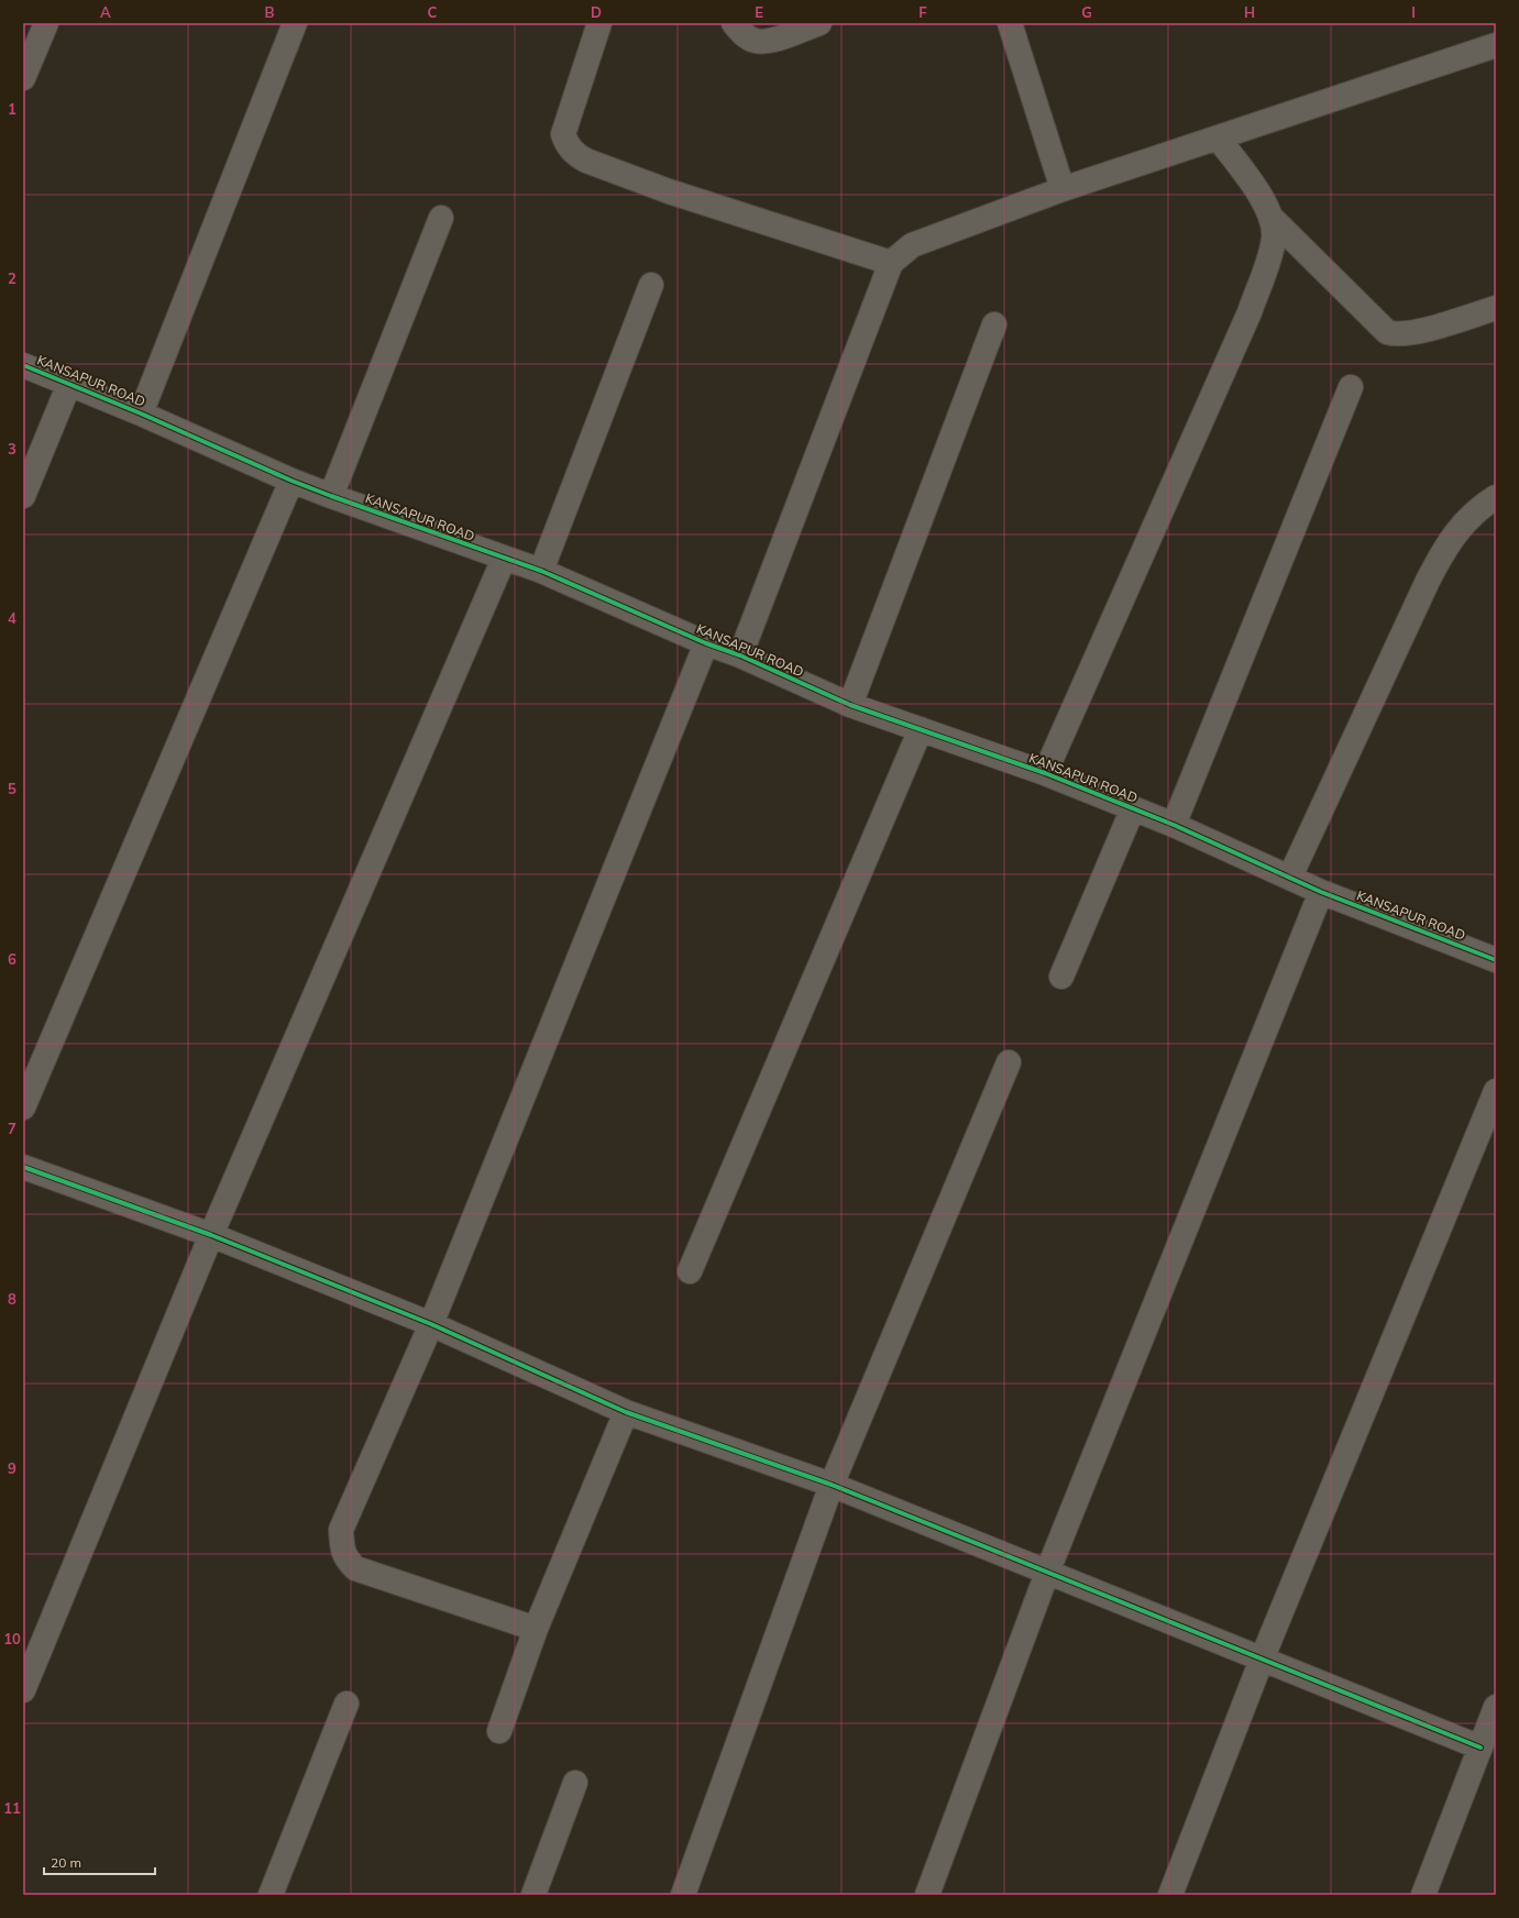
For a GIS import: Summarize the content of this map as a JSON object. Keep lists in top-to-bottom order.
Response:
{
  "streets": {
    "street": ["KANSAPUR ROAD"]
  },
  "scale_bar": "20 m",
  "grid": {
    "columns": [
      "A",
      "B",
      "C",
      "D",
      "E",
      "F",
      "G",
      "H",
      "I"
    ],
    "rows": [
      "1",
      "2",
      "3",
      "4",
      "5",
      "6",
      "7",
      "8",
      "9",
      "10",
      "11"
    ]
  }
}
